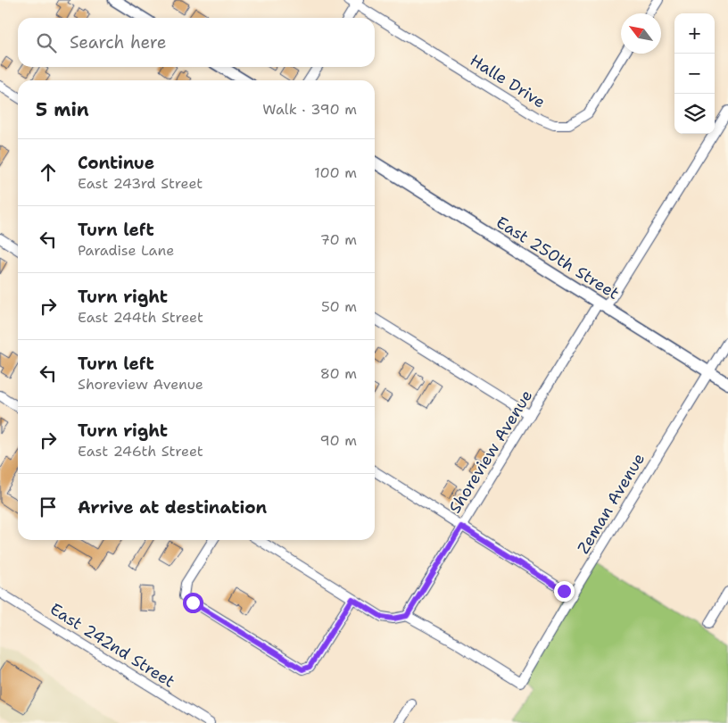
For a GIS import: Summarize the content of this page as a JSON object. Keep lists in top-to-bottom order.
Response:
{
  "streets": {
    "street": [
      "Halle Drive",
      "East 250th Street",
      "Shoreview Avenue",
      "Zeman Avenue",
      "East 242nd Street"
    ]
  },
  "crossings": [
    ["East 250th Street", "Shoreview Avenue"],
    ["East 250th Street", "Zeman Avenue"],
    ["Shoreview Avenue", "Zeman Avenue"]
  ],
  "north": "top left",
  "page": {
    "map_buttons": ["+", "−"],
    "search": "Search here",
    "heading": ["5 min", "Walk · 390 m"],
    "list": [
      ["Continue", "East 243rd Street", "100 m"],
      ["Turn left", "Paradise Lane", "70 m"],
      ["Turn right", "East 244th Street", "50 m"],
      ["Turn left", "Shoreview Avenue", "80 m"],
      ["Turn right", "East 246th Street", "90 m"],
      "Arrive at destination"
    ]
  }
}
